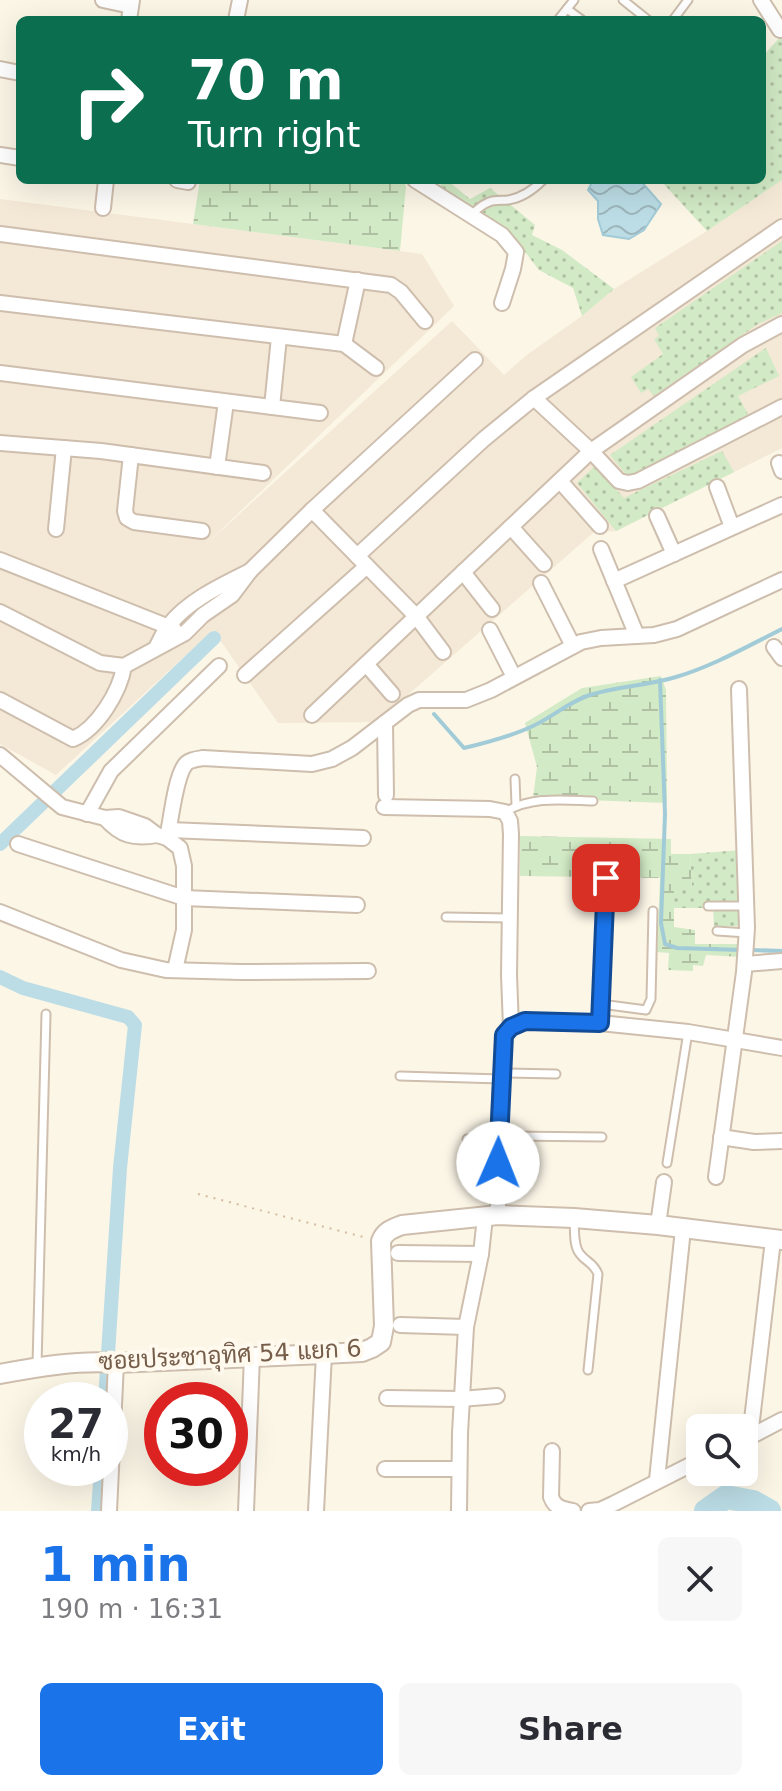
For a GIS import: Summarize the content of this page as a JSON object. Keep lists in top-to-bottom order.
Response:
{
  "streets": {
    "street": ["ซอยประชาอุทิศ 54 แยก 6"]
  },
  "page": {
    "turn": ["70 m", "Turn right"],
    "speed": "27 km/h",
    "limit": "30",
    "heading": ["1 min", "190 m · 16:31"],
    "buttons": ["Exit", "Share"]
  }
}
